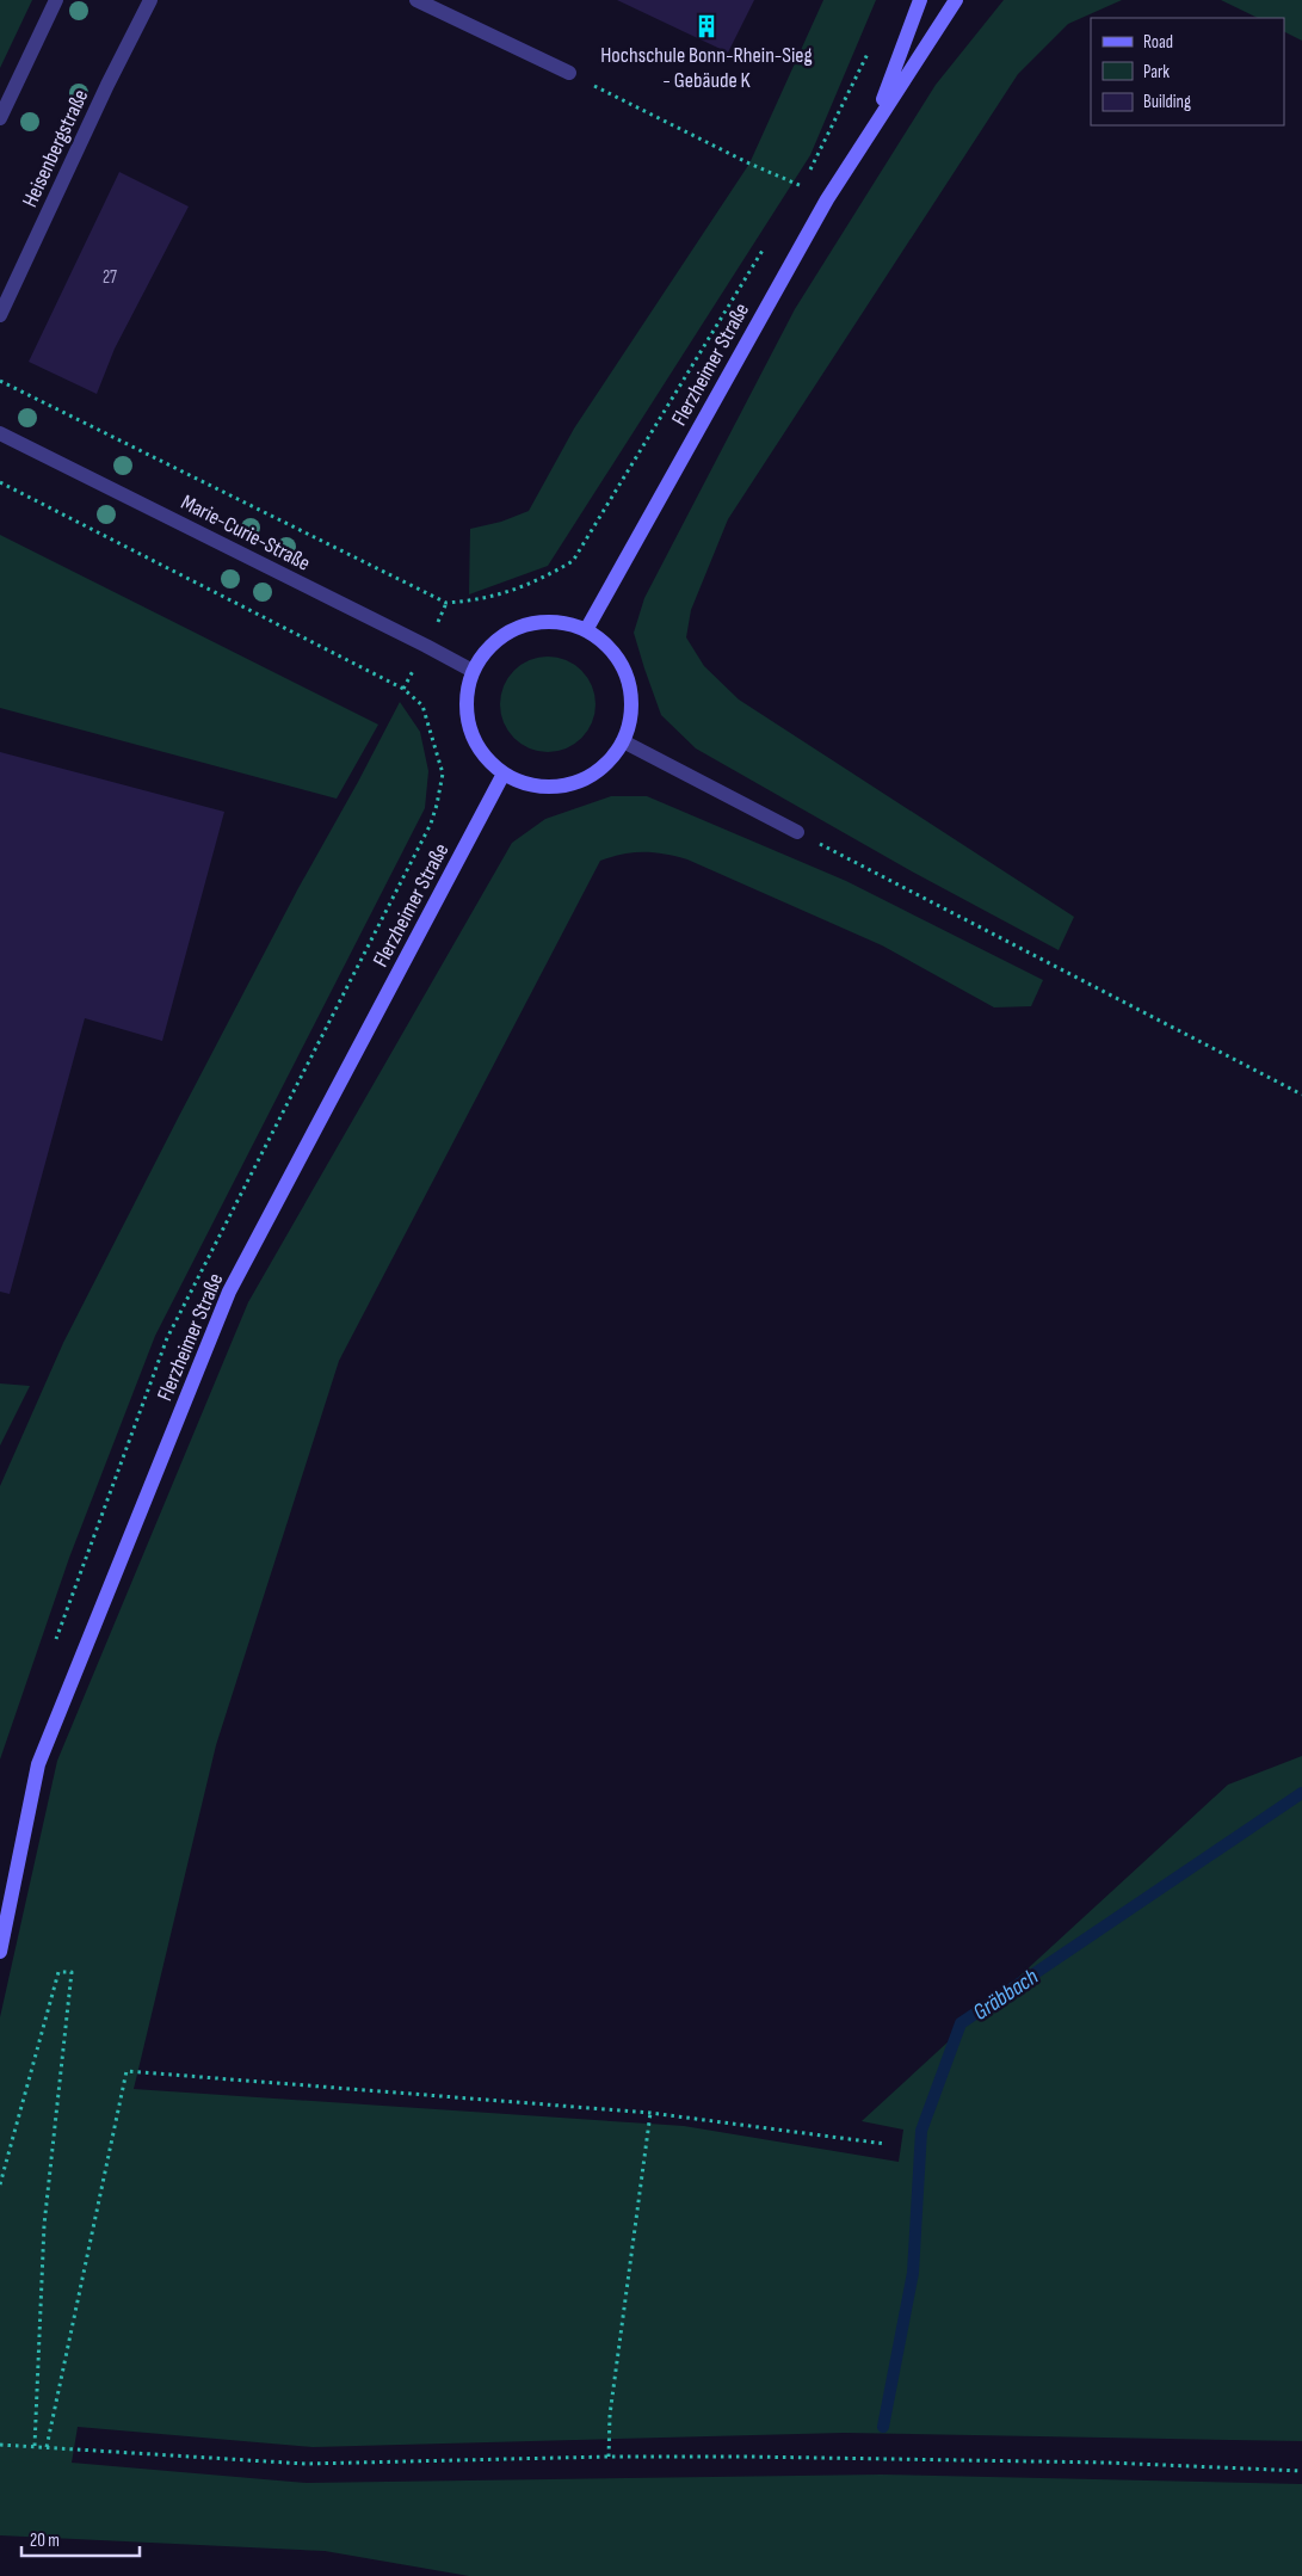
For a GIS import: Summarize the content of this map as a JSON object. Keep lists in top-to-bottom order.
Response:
{
  "streets": {
    "main road": ["Flerzheimer Straße"],
    "street": ["Heisenbergstraße", "Marie-Curie-Straße"]
  },
  "crossings": [
    ["Flerzheimer Straße", "Marie-Curie-Straße"]
  ],
  "water": ["Gräbbach"],
  "places": {
    "building": ["Hochschule Bonn-Rhein-Sieg - Gebäude K"]
  },
  "house_numbers": ["27"],
  "legend": ["Road", "Park", "Building"],
  "scale_bar": "20 m"
}
